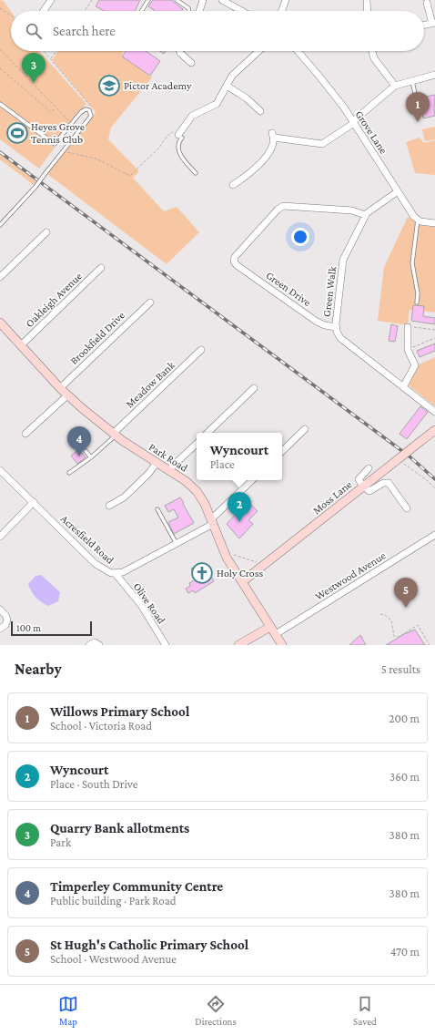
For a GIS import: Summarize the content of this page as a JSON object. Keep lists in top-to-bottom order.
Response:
{
  "streets": {
    "main road": ["Park Road", "Moss Lane"],
    "street": [
      "Grove Lane",
      "Green Drive",
      "Green Walk",
      "Oakleigh Avenue",
      "Brookfield Drive",
      "Meadow Bank",
      "Acresfield Road",
      "Westwood Avenue",
      "Olive Road"
    ]
  },
  "crossings": [
    ["Grove Lane", "Green Walk"],
    ["Green Drive", "Green Walk"],
    ["Oakleigh Avenue", "Park Road"],
    ["Brookfield Drive", "Park Road"],
    ["Meadow Bank", "Park Road"],
    ["Park Road", "Moss Lane"],
    ["Park Road", "Acresfield Road"],
    ["Park Road", "Westwood Avenue"],
    ["Acresfield Road", "Olive Road"]
  ],
  "places": {
    "school or university": ["Pictor Academy"],
    "sports": ["Heyes Grove Tennis Club"],
    "church": ["Holy Cross"]
  },
  "scale_bar": "100 m",
  "page": {
    "search": "Search here",
    "pins": [
      "3",
      "1",
      "4",
      "2",
      "5"
    ],
    "popup": ["Wyncourt", "Place"],
    "scale": "100 m",
    "heading": ["Nearby", "5 results"],
    "list": [
      {
        "mark": "1",
        "name": "Willows Primary School",
        "note": "School · Victoria Road",
        "value": "200 m"
      },
      {
        "mark": "2",
        "name": "Wyncourt",
        "note": "Place · South Drive",
        "value": "360 m"
      },
      {
        "mark": "3",
        "name": "Quarry Bank allotments",
        "note": "Park",
        "value": "380 m"
      },
      {
        "mark": "4",
        "name": "Timperley Community Centre",
        "note": "Public building · Park Road",
        "value": "380 m"
      },
      {
        "mark": "5",
        "name": "St Hugh's Catholic Primary School",
        "note": "School · Westwood Avenue",
        "value": "470 m"
      }
    ],
    "nav": ["Map", "Directions", "Saved"]
  }
}
